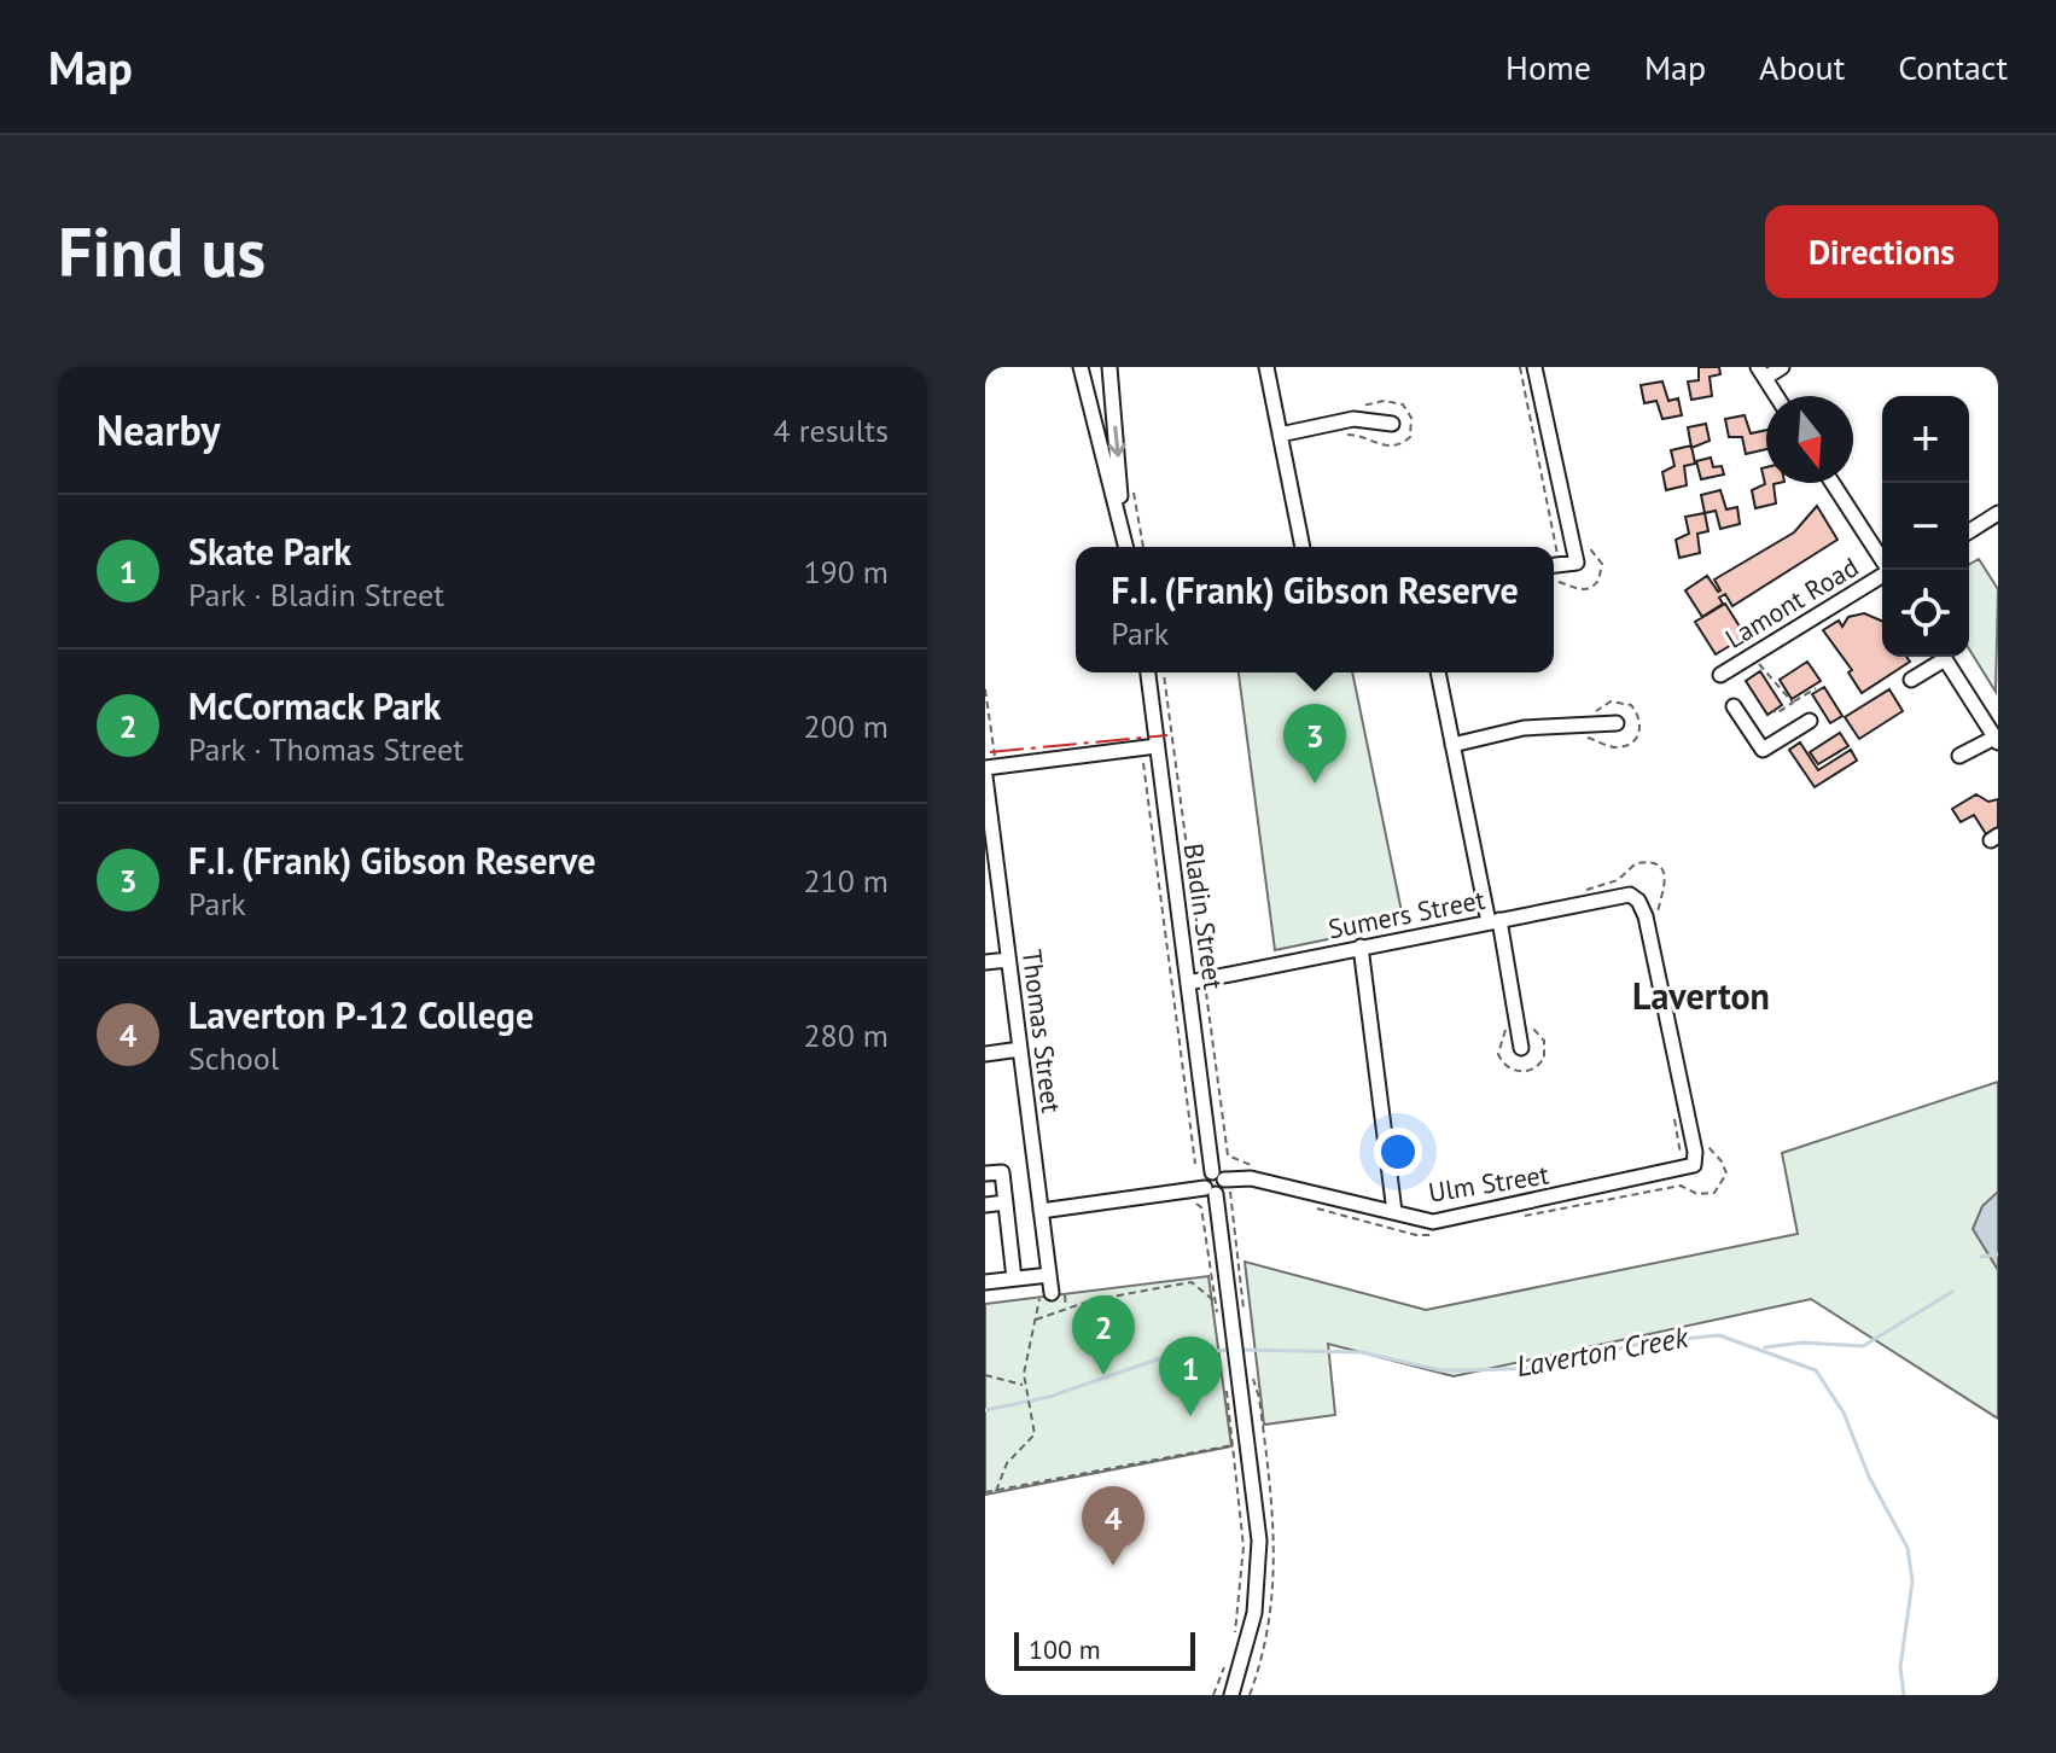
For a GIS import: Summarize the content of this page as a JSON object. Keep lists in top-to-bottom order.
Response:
{
  "streets": {
    "street": [
      "Lamont Road",
      "Sumers Street",
      "Bladin Street",
      "Thomas Street",
      "Ulm Street"
    ]
  },
  "crossings": [
    ["Sumers Street", "Bladin Street"],
    ["Sumers Street", "Ulm Street"],
    ["Bladin Street", "Ulm Street"]
  ],
  "districts": ["Laverton"],
  "water": ["Laverton Creek"],
  "scale_bar": "100 m",
  "north": "bottom",
  "page": {
    "header": "Map",
    "nav": [
      "Home",
      "Map",
      "About",
      "Contact"
    ],
    "buttons": "Directions",
    "title": "Find us",
    "heading": ["Nearby", "4 results"],
    "map_buttons": ["+", "−"],
    "list": [
      {
        "mark": "1",
        "name": "Skate Park",
        "note": "Park · Bladin Street",
        "value": "190 m"
      },
      {
        "mark": "2",
        "name": "McCormack Park",
        "note": "Park · Thomas Street",
        "value": "200 m"
      },
      {
        "mark": "3",
        "name": "F.I. (Frank) Gibson Reserve",
        "note": "Park",
        "value": "210 m"
      },
      {
        "mark": "4",
        "name": "Laverton P-12 College",
        "note": "School",
        "value": "280 m"
      }
    ],
    "popup": ["F.I. (Frank) Gibson Reserve", "Park"],
    "pins": [
      "3",
      "2",
      "1",
      "4"
    ],
    "scale": "100 m"
  }
}
